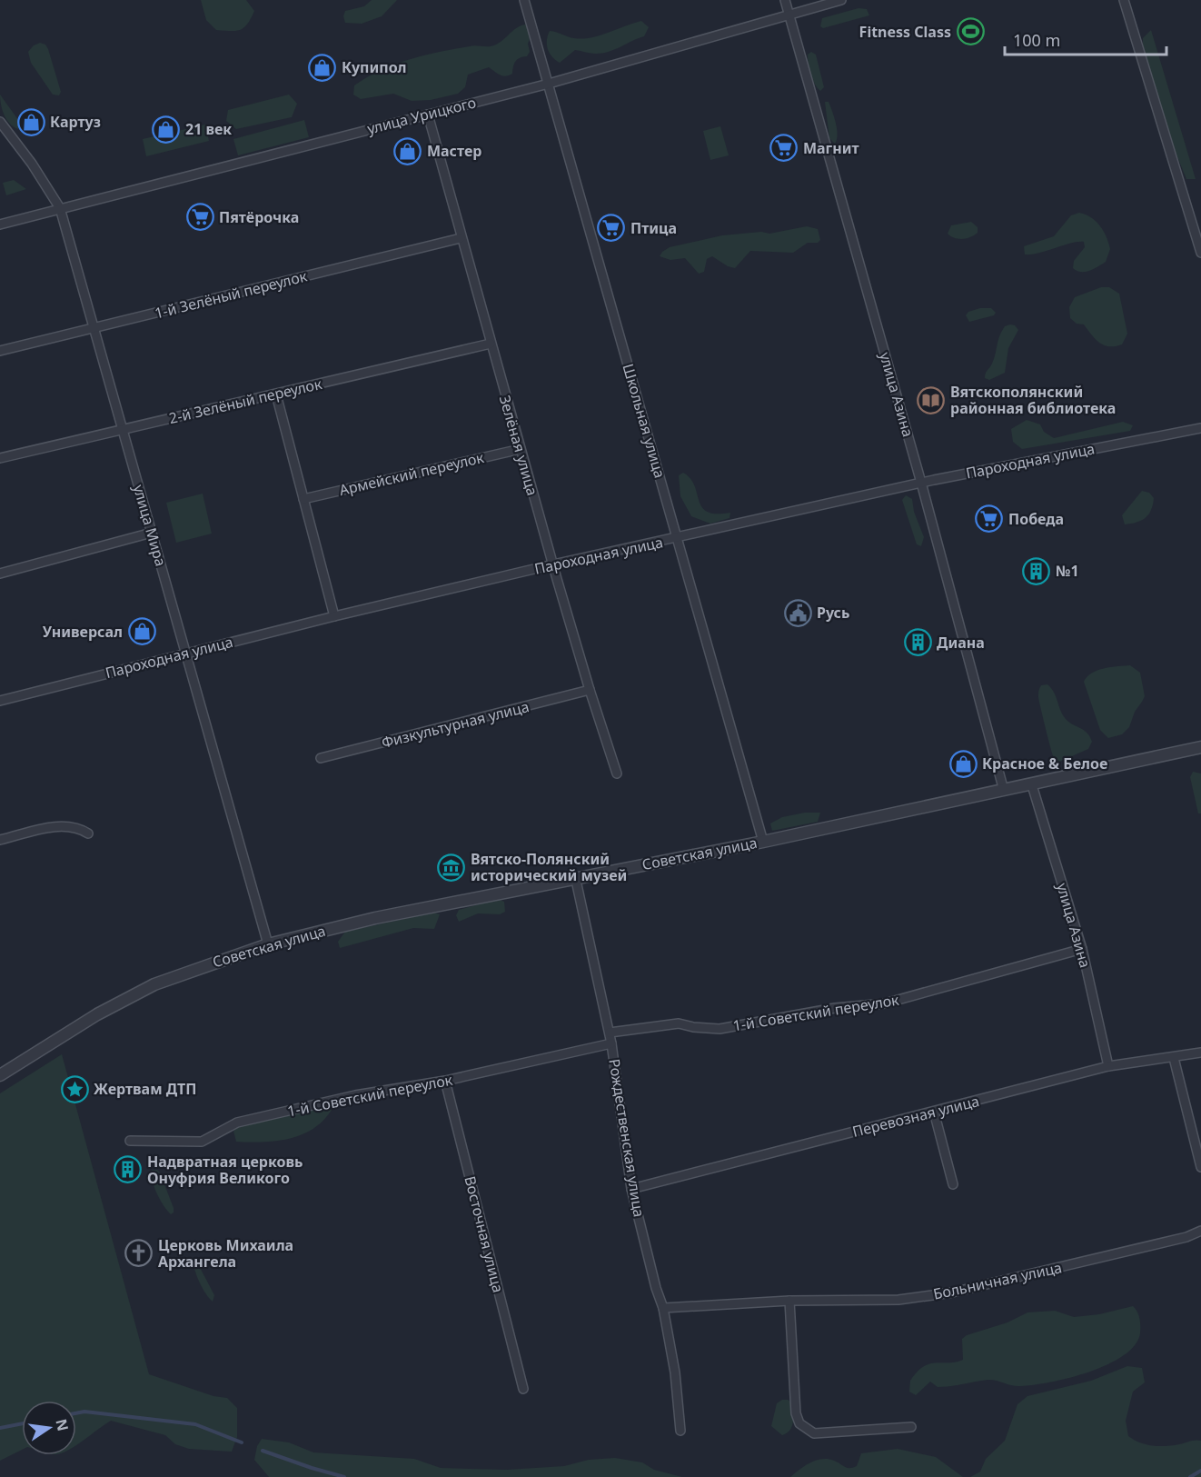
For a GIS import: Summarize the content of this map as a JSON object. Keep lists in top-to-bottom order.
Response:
{
  "streets": {
    "street": [
      "улица Урицкого",
      "1-й Зелёный переулок",
      "улица Азина",
      "2-й Зелёный переулок",
      "Школьная улица",
      "Зелёная улица",
      "Пароходная улица",
      "Армейский переулок",
      "улица Мира",
      "Физкультурная улица",
      "Советская улица",
      "1-й Советский переулок",
      "Перевозная улица",
      "Рождественская улица",
      "Восточная улица",
      "Больничная улица"
    ]
  },
  "crossings": [
    ["улица Урицкого", "улица Азина"],
    ["улица Урицкого", "Школьная улица"],
    ["улица Урицкого", "Зелёная улица"],
    ["улица Урицкого", "улица Мира"],
    ["1-й Зелёный переулок", "Зелёная улица"],
    ["1-й Зелёный переулок", "улица Мира"],
    ["улица Азина", "Пароходная улица"],
    ["улица Азина", "Советская улица"],
    ["улица Азина", "1-й Советский переулок"],
    ["улица Азина", "Перевозная улица"],
    ["2-й Зелёный переулок", "Зелёная улица"],
    ["2-й Зелёный переулок", "улица Мира"],
    ["Школьная улица", "Пароходная улица"],
    ["Школьная улица", "Советская улица"],
    ["Зелёная улица", "Пароходная улица"],
    ["Зелёная улица", "Армейский переулок"],
    ["Зелёная улица", "Физкультурная улица"],
    ["Пароходная улица", "улица Мира"],
    ["улица Мира", "Советская улица"],
    ["Советская улица", "Рождественская улица"],
    ["1-й Советский переулок", "Рождественская улица"],
    ["1-й Советский переулок", "Восточная улица"],
    ["Перевозная улица", "Рождественская улица"],
    ["Рождественская улица", "Больничная улица"]
  ],
  "places": {
    "sports": ["Fitness Class"],
    "shop": [
      "Купипол",
      "Картуз",
      "21 век",
      "Мастер",
      "Универсал",
      "Красное & Белое"
    ],
    "supermarket": [
      "Магнит",
      "Пятёрочка",
      "Птица",
      "Победа"
    ],
    "library": ["Вятскополянский районная библиотека"],
    "building": ["№1", "Диана", "Надвратная церковь Онуфрия Великого"],
    "public building": ["Русь"],
    "museum": ["Вятско-Полянский исторический музей"],
    "place": ["Жертвам ДТП"],
    "church": ["Церковь Михаила Архангела"]
  },
  "scale_bar": "100 m",
  "north": "right"
}
